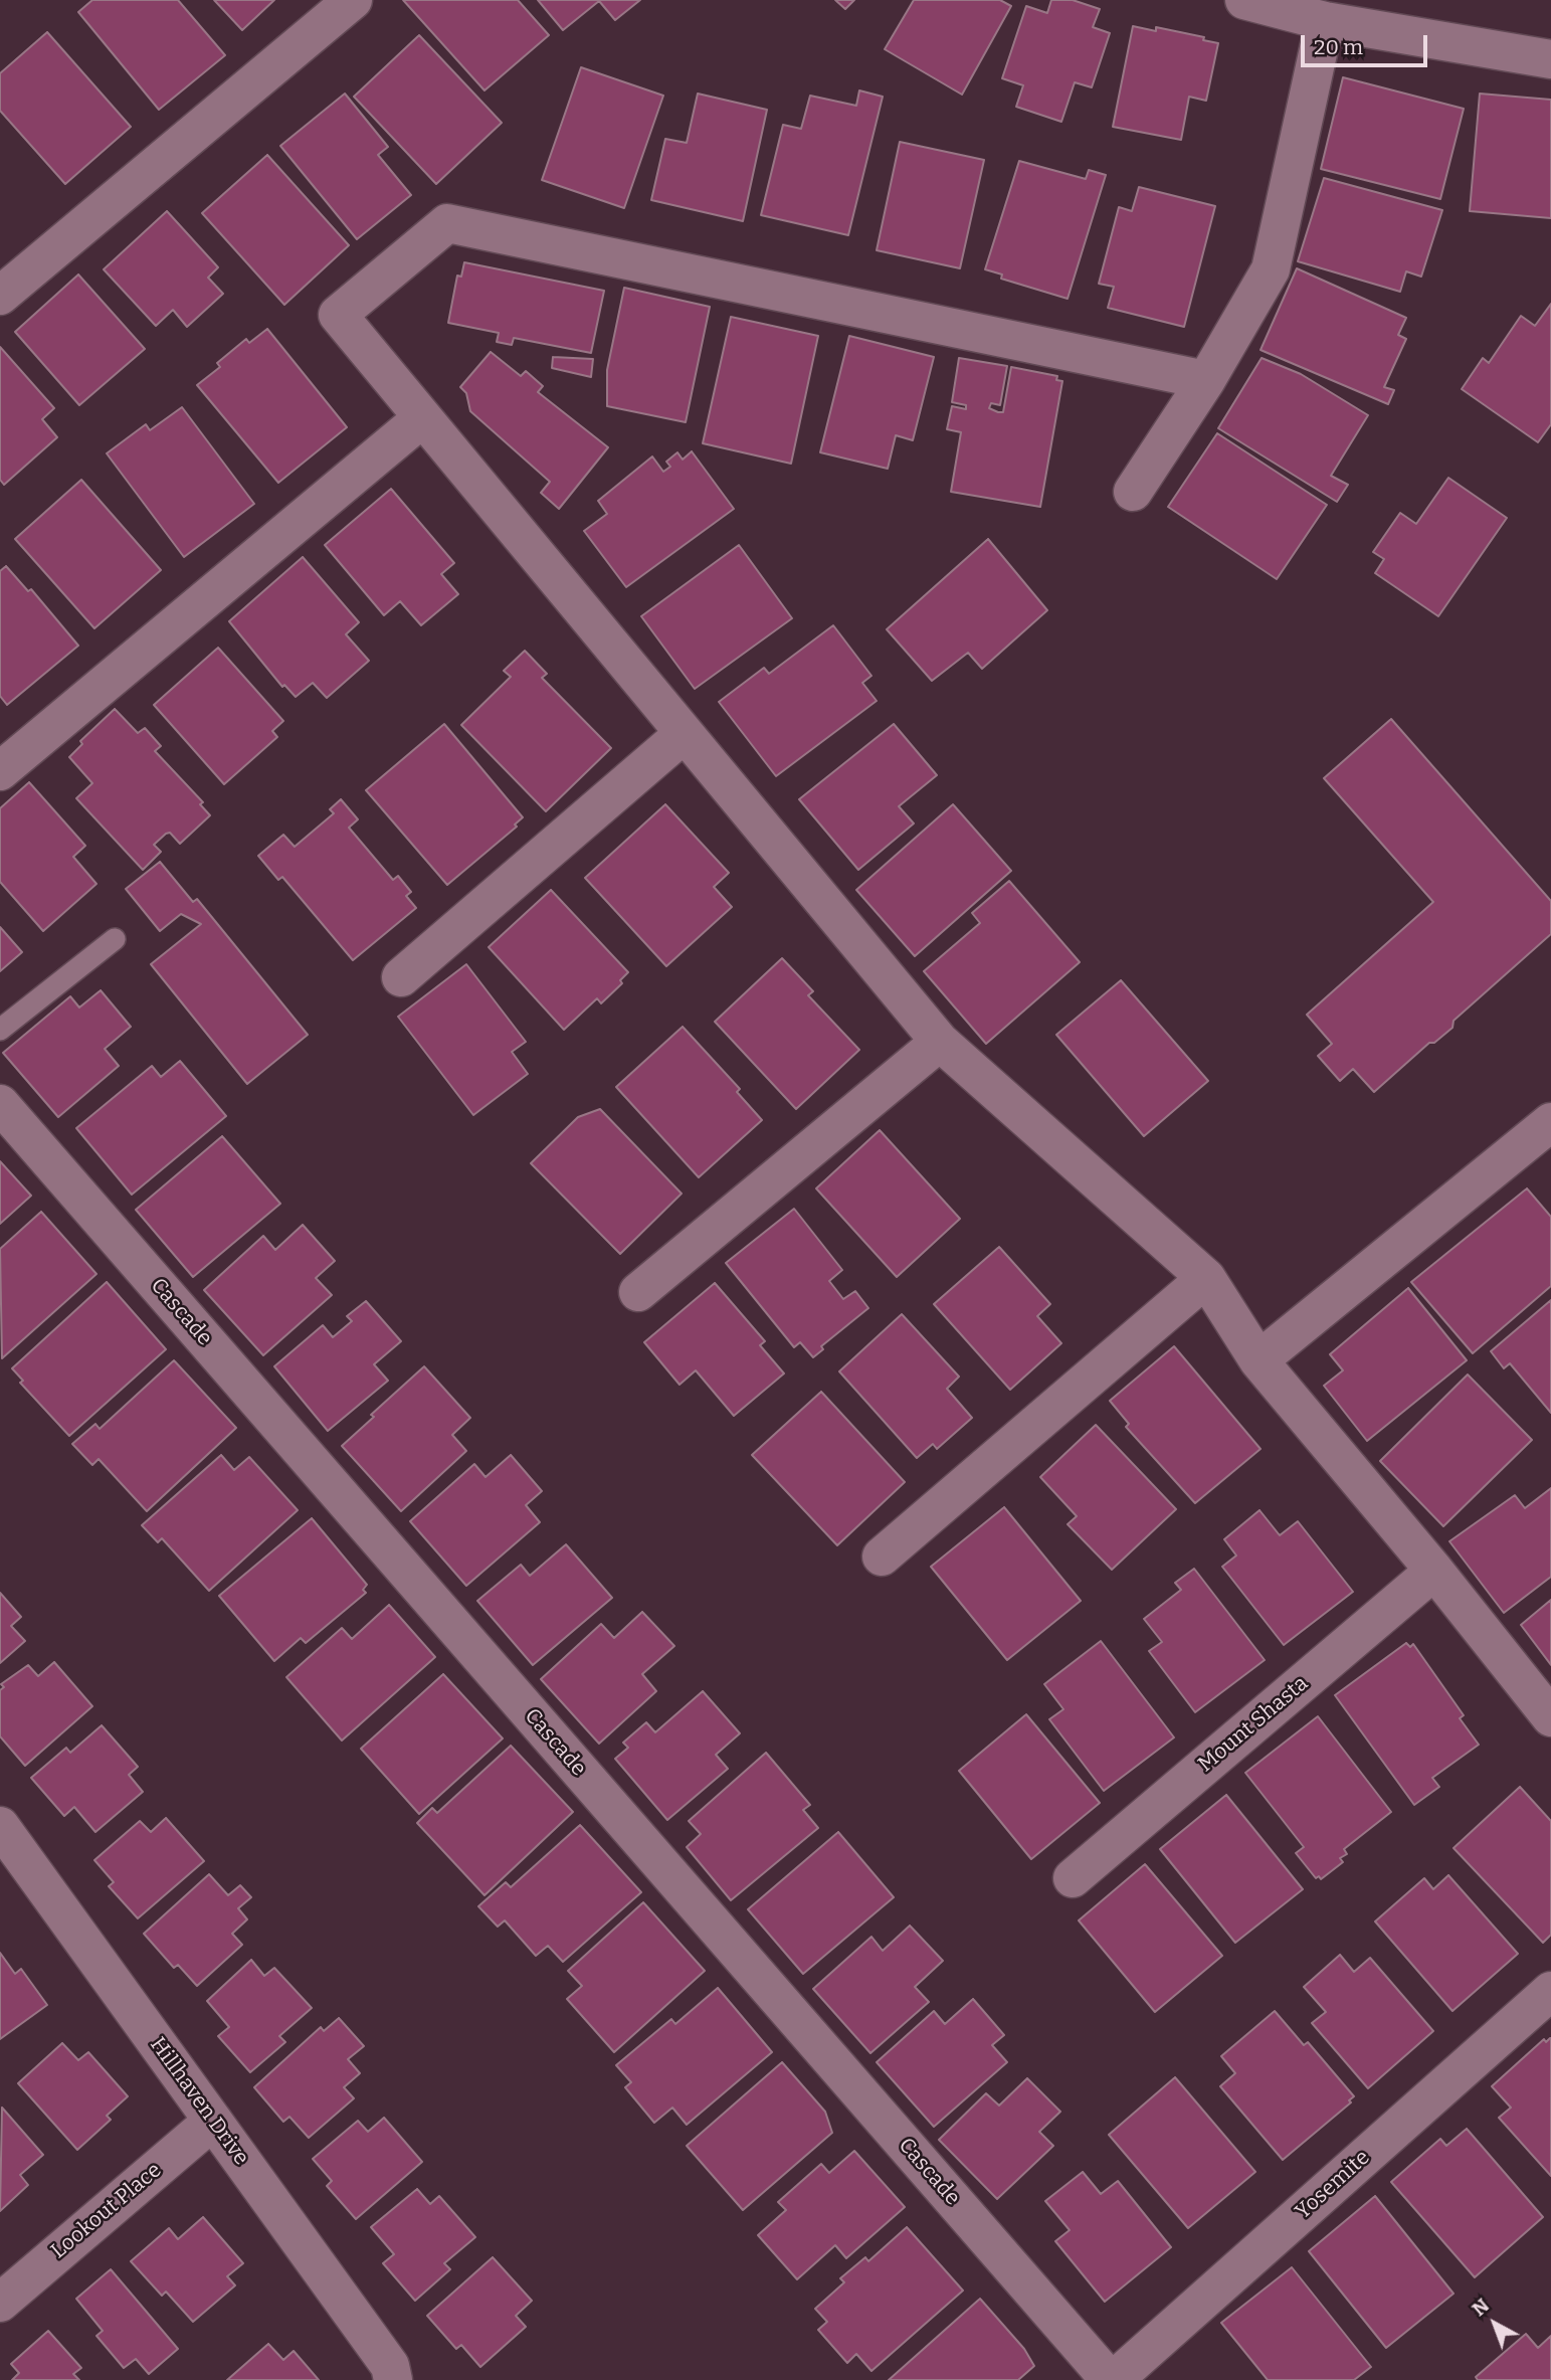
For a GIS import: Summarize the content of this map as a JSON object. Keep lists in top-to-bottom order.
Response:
{
  "streets": {
    "street": [
      "Cascade",
      "Mount Shasta",
      "Hillhaven Drive",
      "Yosemite",
      "Lookout Place"
    ]
  },
  "crossings": [
    ["Cascade", "Yosemite"],
    ["Hillhaven Drive", "Lookout Place"]
  ],
  "scale_bar": "20 m",
  "north": "top left"
}
